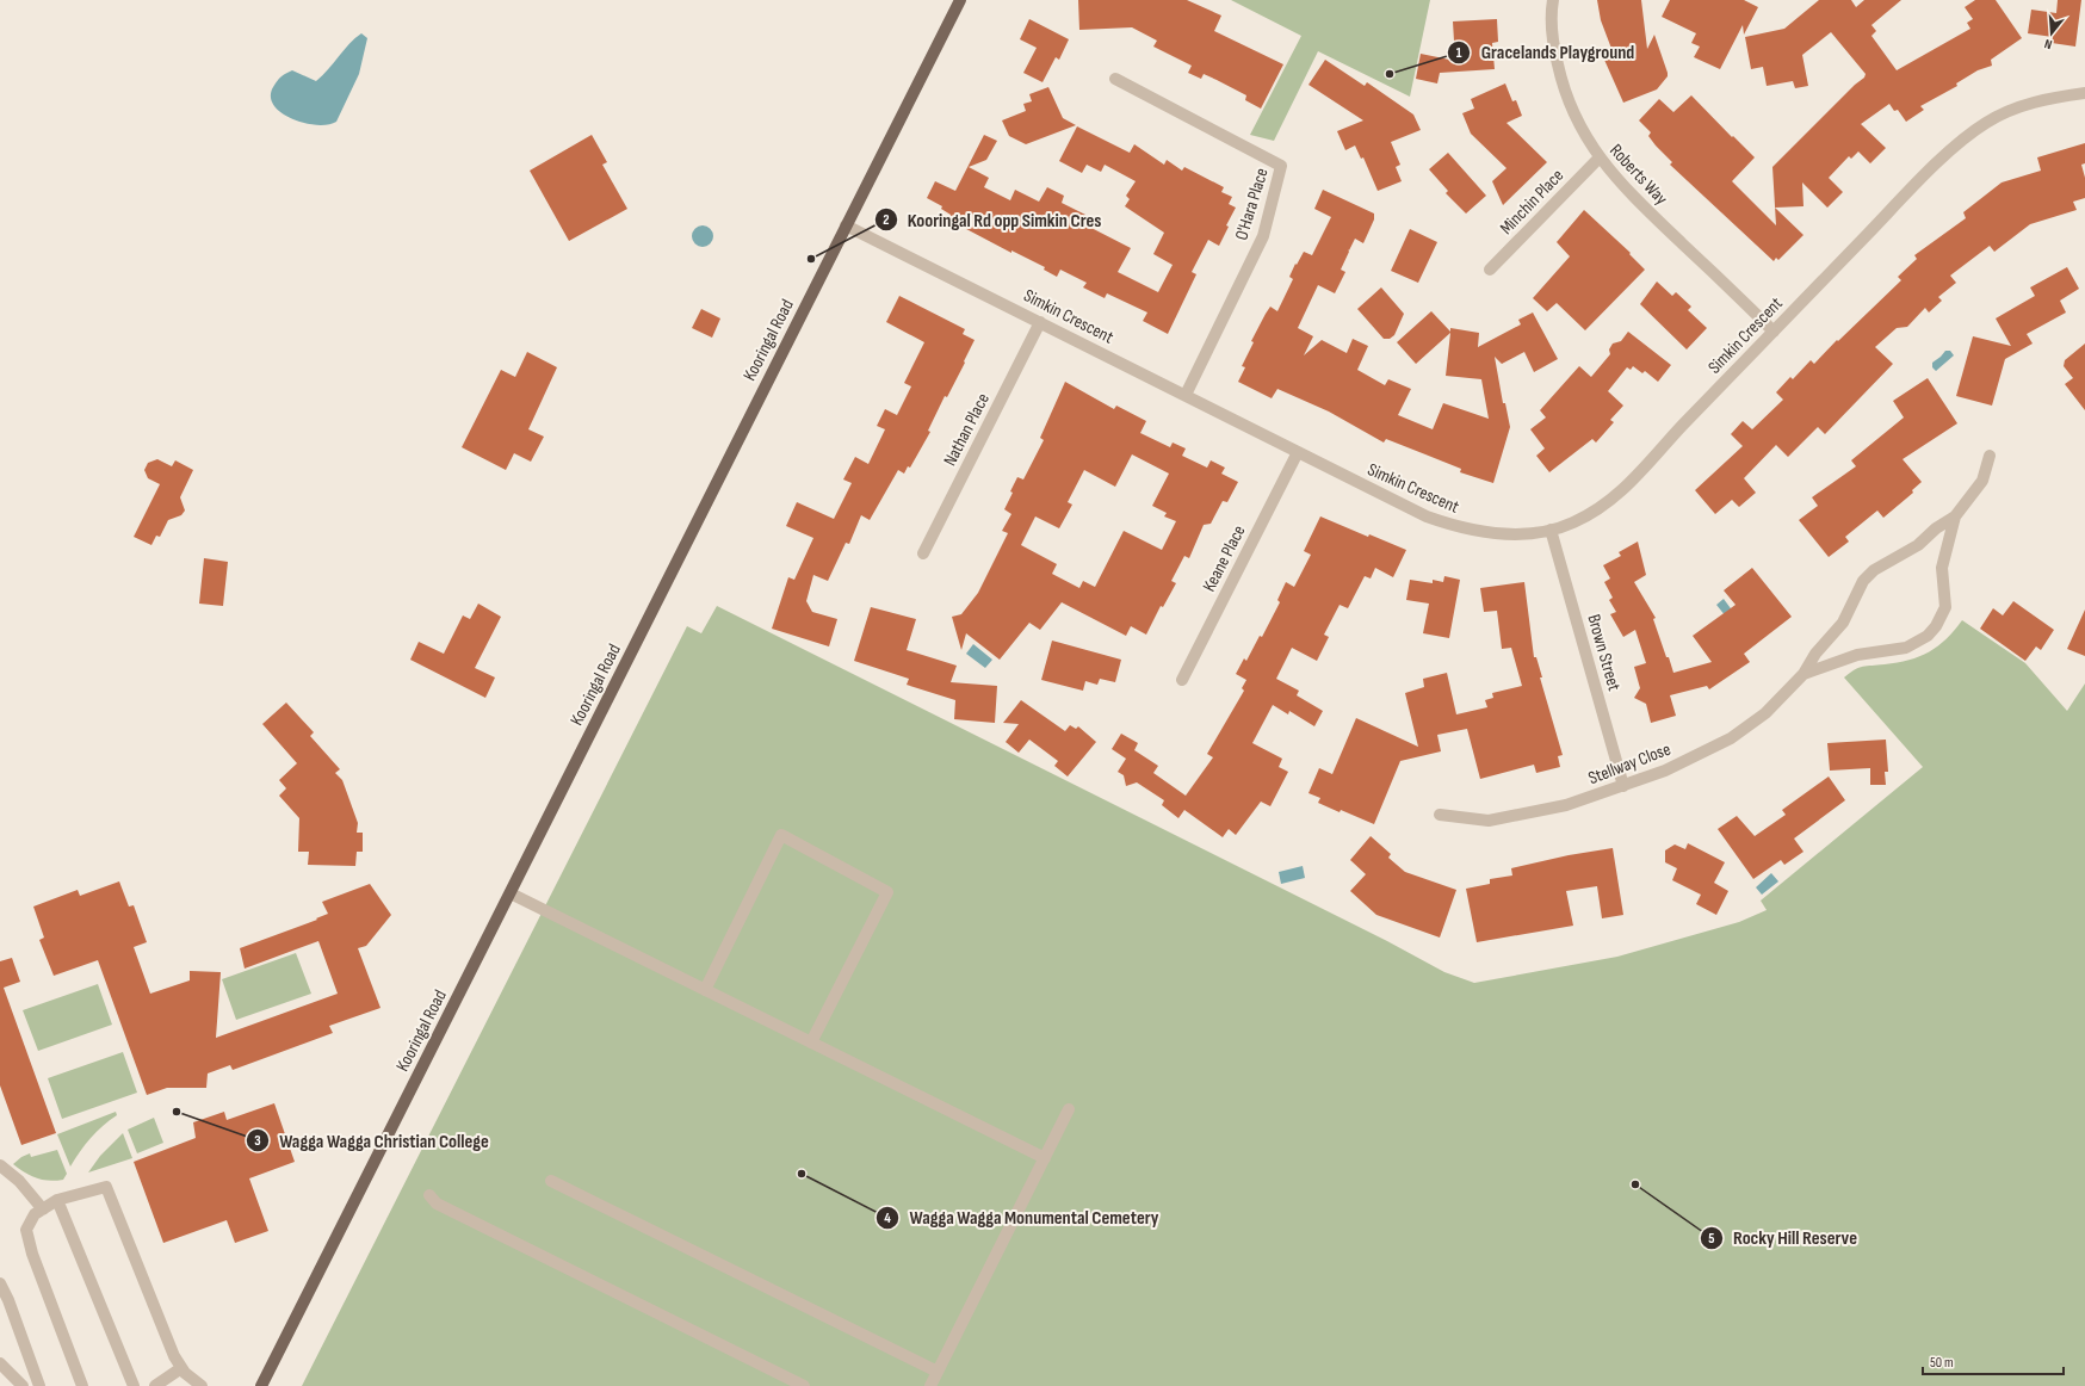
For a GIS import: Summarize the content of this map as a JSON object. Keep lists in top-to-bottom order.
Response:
{
  "streets": {
    "main road": ["Kooringal Road"],
    "street": [
      "Roberts Way",
      "Minchin Place",
      "O'Hara Place",
      "Simkin Crescent",
      "Nathan Place",
      "Keane Place",
      "Brown Street",
      "Stellway Close"
    ]
  },
  "crossings": [
    ["Roberts Way", "Minchin Place"],
    ["Roberts Way", "Simkin Crescent"],
    ["O'Hara Place", "Simkin Crescent"],
    ["Simkin Crescent", "Kooringal Road"],
    ["Simkin Crescent", "Nathan Place"],
    ["Simkin Crescent", "Keane Place"],
    ["Simkin Crescent", "Brown Street"],
    ["Brown Street", "Stellway Close"]
  ],
  "places": [
    "Gracelands Playground",
    "Kooringal Rd opp Simkin Cres",
    "Wagga Wagga Christian College",
    "Wagga Wagga Monumental Cemetery",
    "Rocky Hill Reserve"
  ],
  "scale_bar": "50 m",
  "north": "bottom"
}
